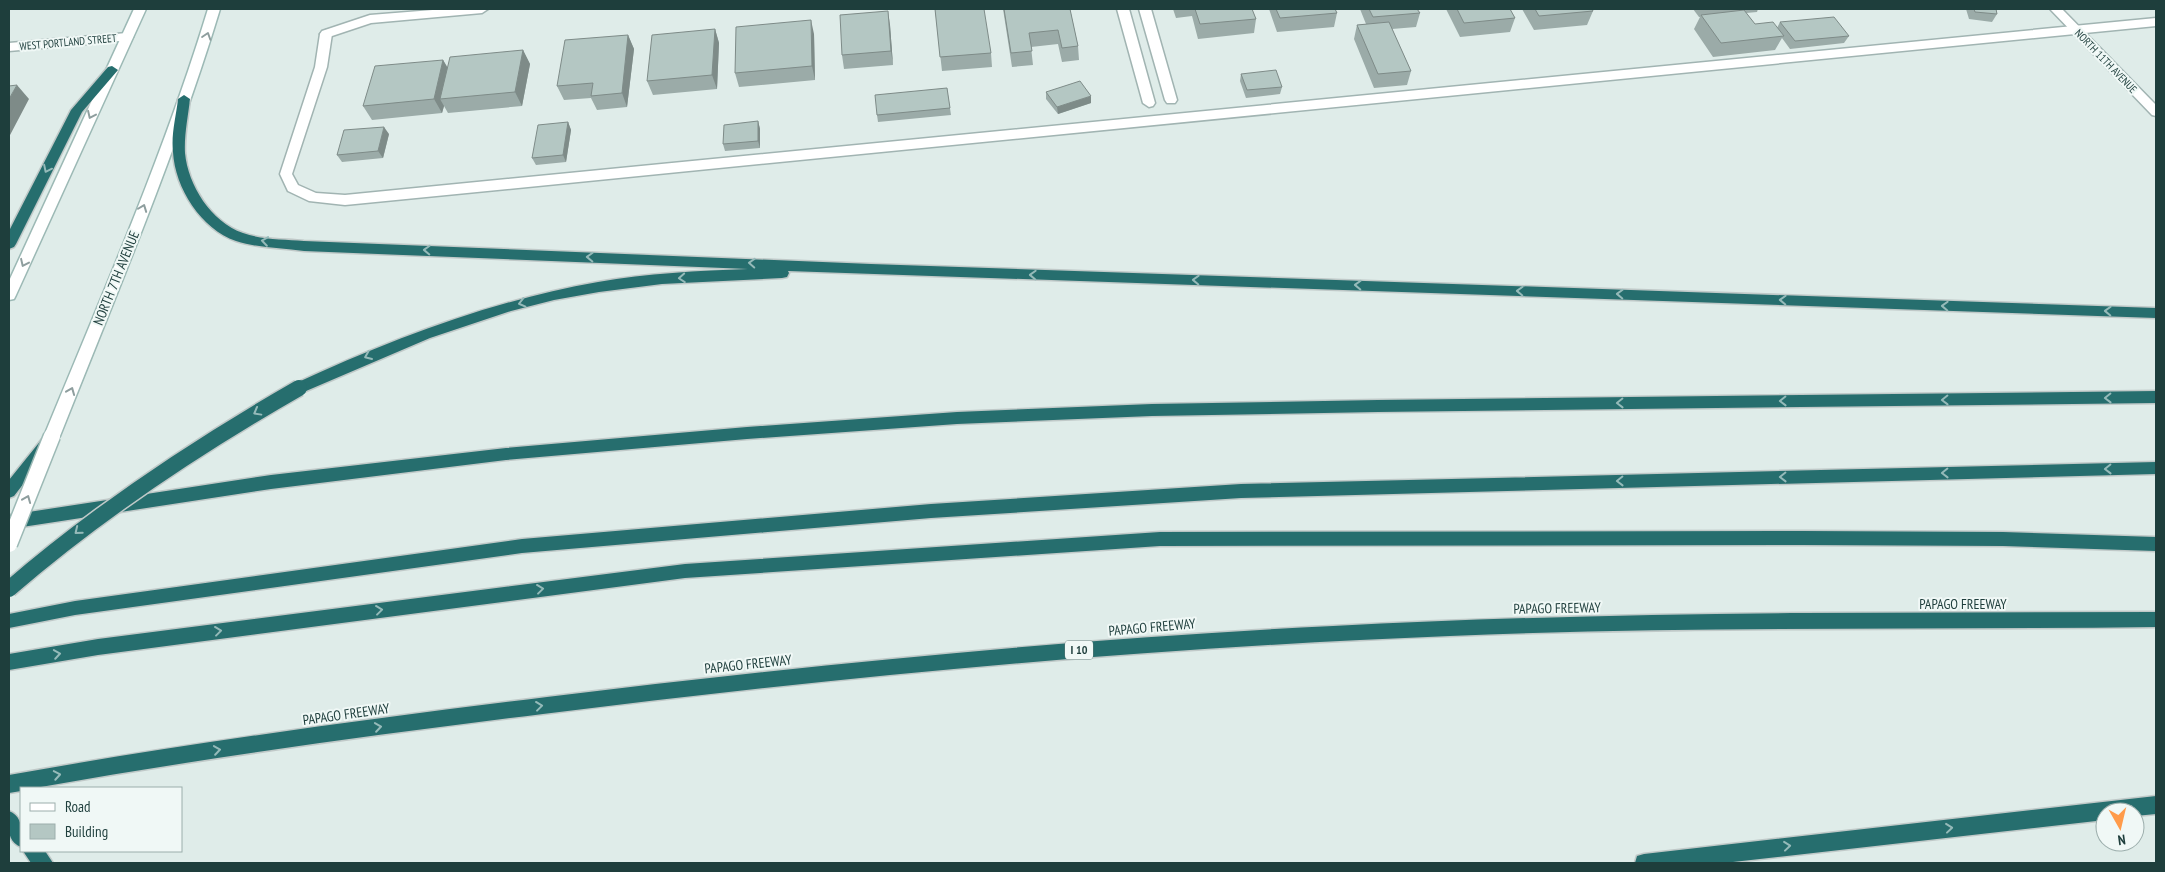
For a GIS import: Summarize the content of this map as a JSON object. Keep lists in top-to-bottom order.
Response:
{
  "streets": {
    "highway": ["PAPAGO FREEWAY", "I 10"],
    "main road": ["WEST PORTLAND STREET", "NORTH 11TH AVENUE", "NORTH 7TH AVENUE"]
  },
  "legend": ["Road", "Building"],
  "north": "bottom"
}
